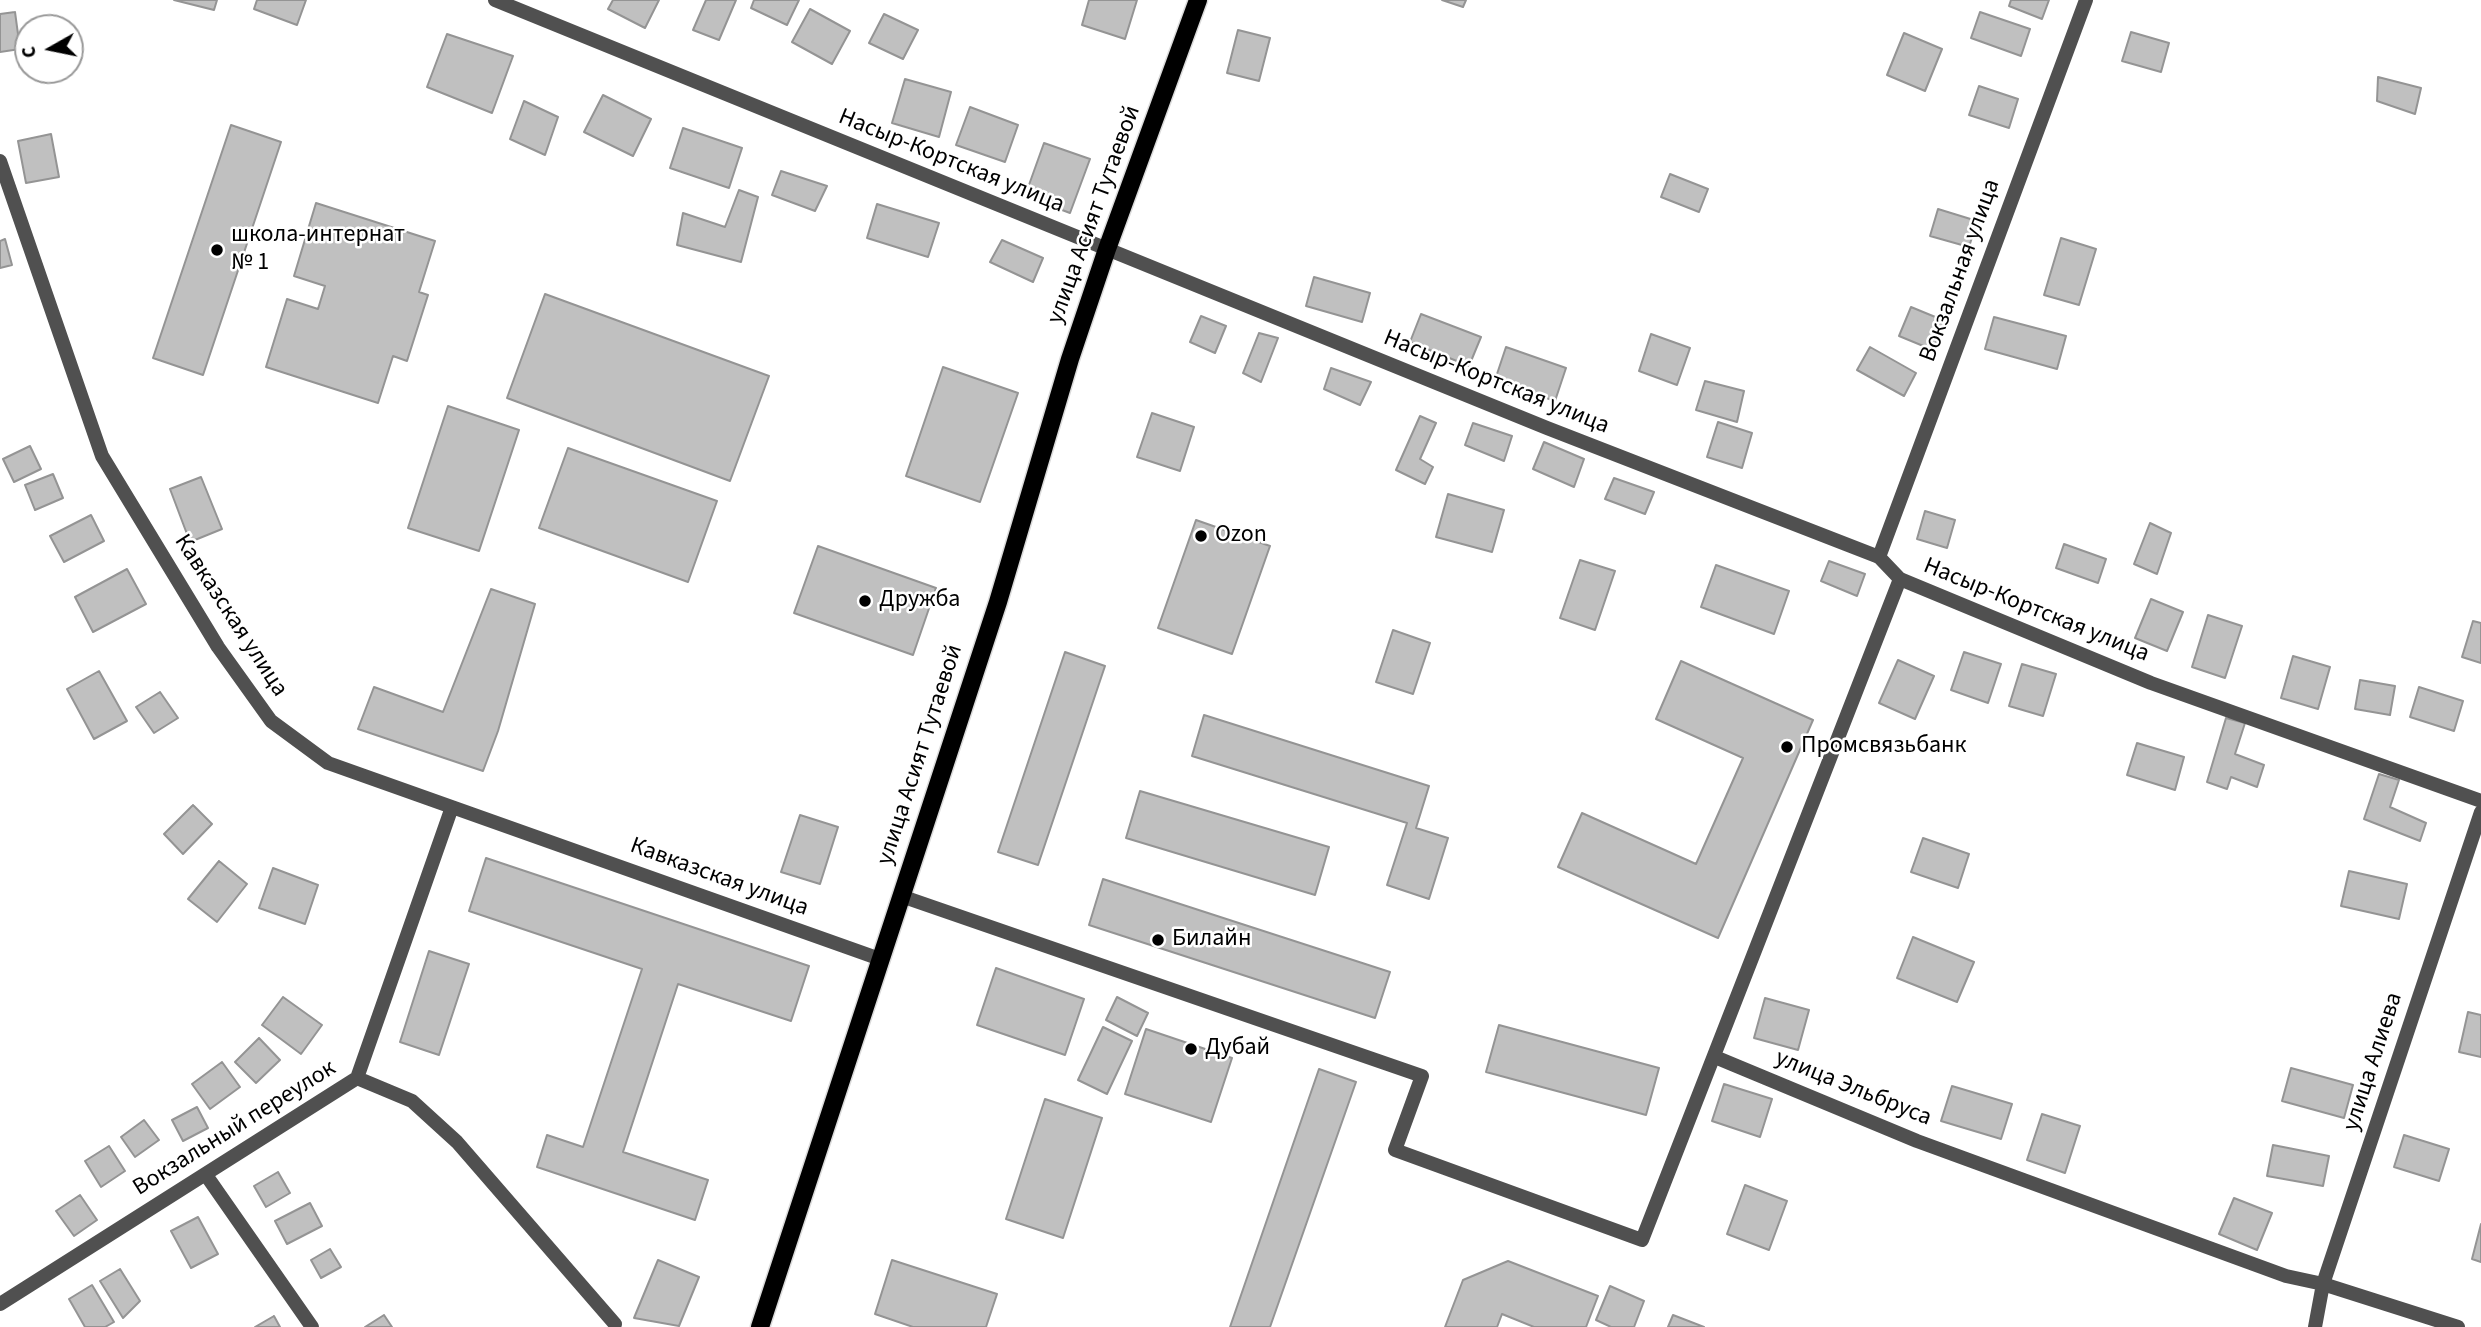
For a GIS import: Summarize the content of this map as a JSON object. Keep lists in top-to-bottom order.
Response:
{
  "streets": {
    "main road": ["улица Асият Тутаевой"],
    "street": [
      "Насыр-Кортская улица",
      "Вокзальная улица",
      "Кавказская улица",
      "улица Алиева",
      "улица Эльбруса",
      "Вокзальный переулок"
    ]
  },
  "crossings": [
    ["Насыр-Кортская улица", "улица Асият Тутаевой"],
    ["Насыр-Кортская улица", "Вокзальная улица"],
    ["улица Асият Тутаевой", "Кавказская улица"],
    ["Кавказская улица", "Вокзальный переулок"],
    ["улица Алиева", "улица Эльбруса"]
  ],
  "places": [
    "школа-интернат № 1",
    "Ozon",
    "Дружба",
    "Промсвязьбанк",
    "Билайн",
    "Дубай"
  ],
  "north": "left"
}
